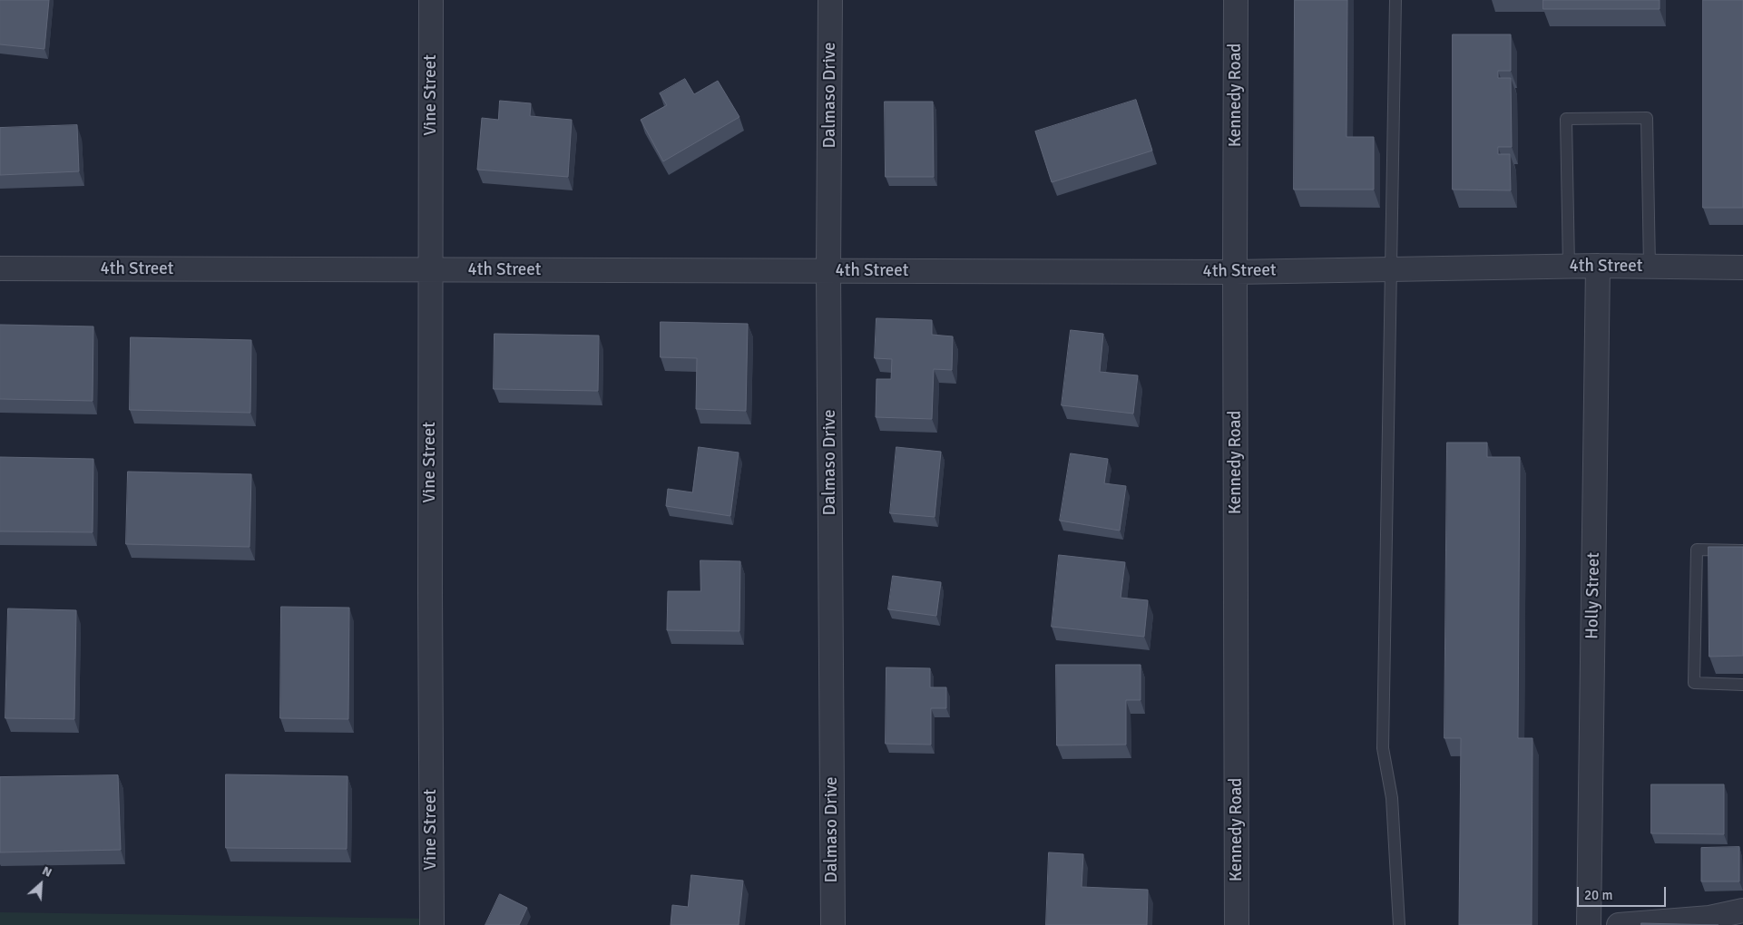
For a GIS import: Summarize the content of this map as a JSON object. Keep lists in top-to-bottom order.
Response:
{
  "streets": {
    "street": [
      "Vine Street",
      "Dalmaso Drive",
      "Kennedy Road",
      "4th Street",
      "Holly Street"
    ]
  },
  "crossings": [
    ["Vine Street", "4th Street"],
    ["Dalmaso Drive", "4th Street"],
    ["Kennedy Road", "4th Street"],
    ["4th Street", "Holly Street"]
  ],
  "scale_bar": "20 m",
  "north": "top right"
}
